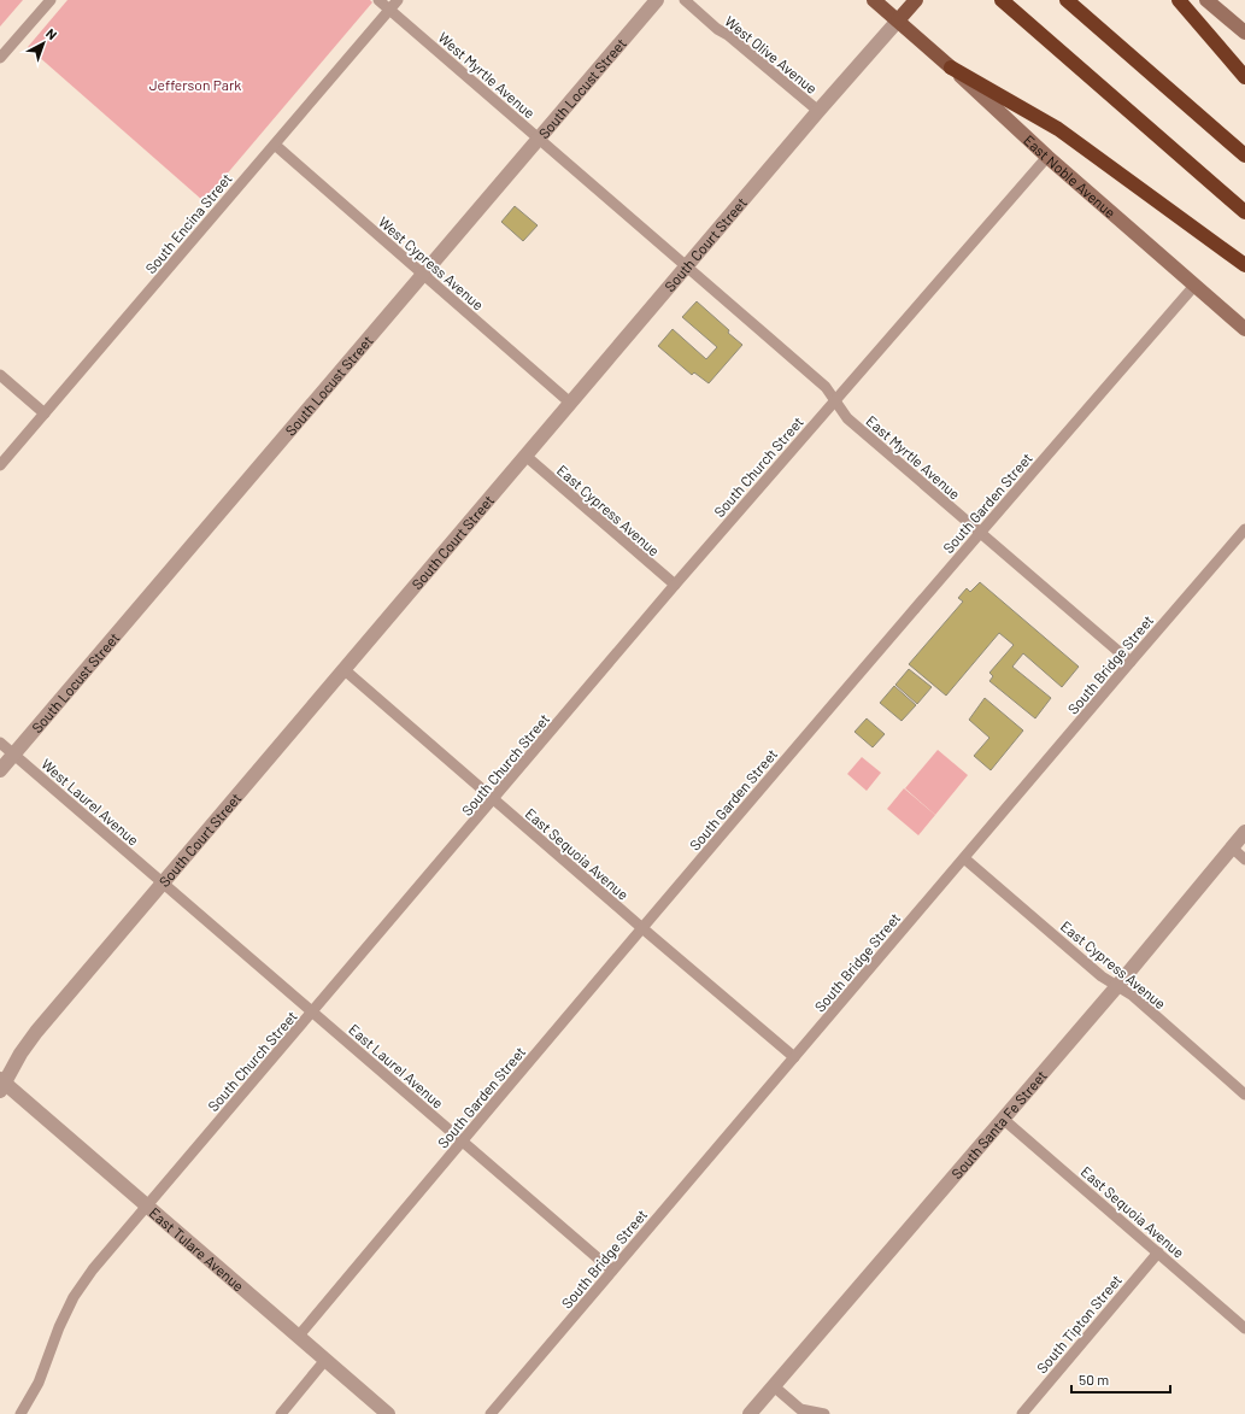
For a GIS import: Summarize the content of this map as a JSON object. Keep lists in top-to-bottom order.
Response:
{
  "streets": {
    "main road": ["East Noble Avenue", "South Court Street"],
    "street": [
      "West Olive Avenue",
      "West Myrtle Avenue",
      "South Locust Street",
      "South Encina Street",
      "West Cypress Avenue",
      "East Myrtle Avenue",
      "South Church Street",
      "South Garden Street",
      "East Cypress Avenue",
      "South Bridge Street",
      "West Laurel Avenue",
      "East Sequoia Avenue",
      "East Laurel Avenue",
      "South Santa Fe Street",
      "East Tulare Avenue",
      "South Tipton Street"
    ]
  },
  "crossings": [
    ["West Olive Avenue", "South Court Street"],
    ["West Myrtle Avenue", "South Locust Street"],
    ["West Myrtle Avenue", "South Encina Street"],
    ["West Myrtle Avenue", "South Court Street"],
    ["West Myrtle Avenue", "East Myrtle Avenue"],
    ["South Locust Street", "West Cypress Avenue"],
    ["South Locust Street", "West Laurel Avenue"],
    ["East Noble Avenue", "South Court Street"],
    ["East Noble Avenue", "South Church Street"],
    ["East Noble Avenue", "South Garden Street"],
    ["South Encina Street", "West Cypress Avenue"],
    ["South Court Street", "West Cypress Avenue"],
    ["South Court Street", "East Myrtle Avenue"],
    ["South Court Street", "East Cypress Avenue"],
    ["South Court Street", "West Laurel Avenue"],
    ["South Court Street", "East Sequoia Avenue"],
    ["South Court Street", "East Laurel Avenue"],
    ["South Court Street", "East Tulare Avenue"],
    ["East Myrtle Avenue", "South Church Street"],
    ["East Myrtle Avenue", "South Garden Street"],
    ["East Myrtle Avenue", "South Bridge Street"],
    ["South Church Street", "East Cypress Avenue"],
    ["South Church Street", "East Sequoia Avenue"],
    ["South Church Street", "East Laurel Avenue"],
    ["South Church Street", "East Tulare Avenue"],
    ["South Garden Street", "East Sequoia Avenue"],
    ["South Garden Street", "East Laurel Avenue"],
    ["South Garden Street", "East Tulare Avenue"],
    ["East Cypress Avenue", "South Bridge Street"],
    ["East Cypress Avenue", "South Santa Fe Street"],
    ["South Bridge Street", "East Sequoia Avenue"],
    ["South Bridge Street", "East Laurel Avenue"],
    ["West Laurel Avenue", "East Laurel Avenue"],
    ["East Sequoia Avenue", "South Santa Fe Street"],
    ["East Sequoia Avenue", "South Tipton Street"]
  ],
  "parks": ["Jefferson Park"],
  "scale_bar": "50 m",
  "north": "top right"
}
